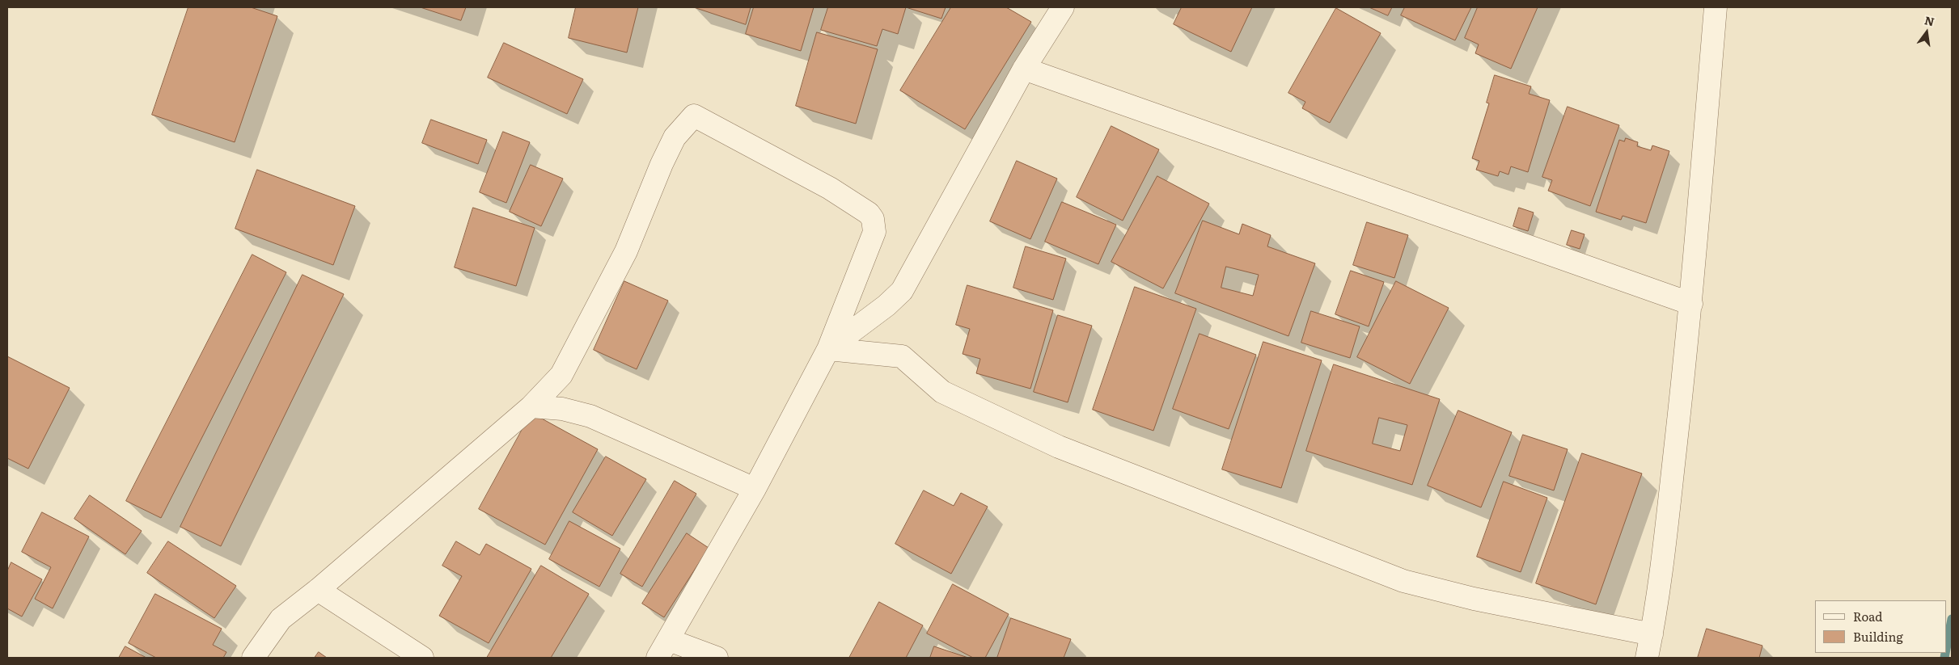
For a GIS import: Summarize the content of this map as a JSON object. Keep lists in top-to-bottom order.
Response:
{
  "legend": ["Road", "Building"],
  "north": "top"
}
